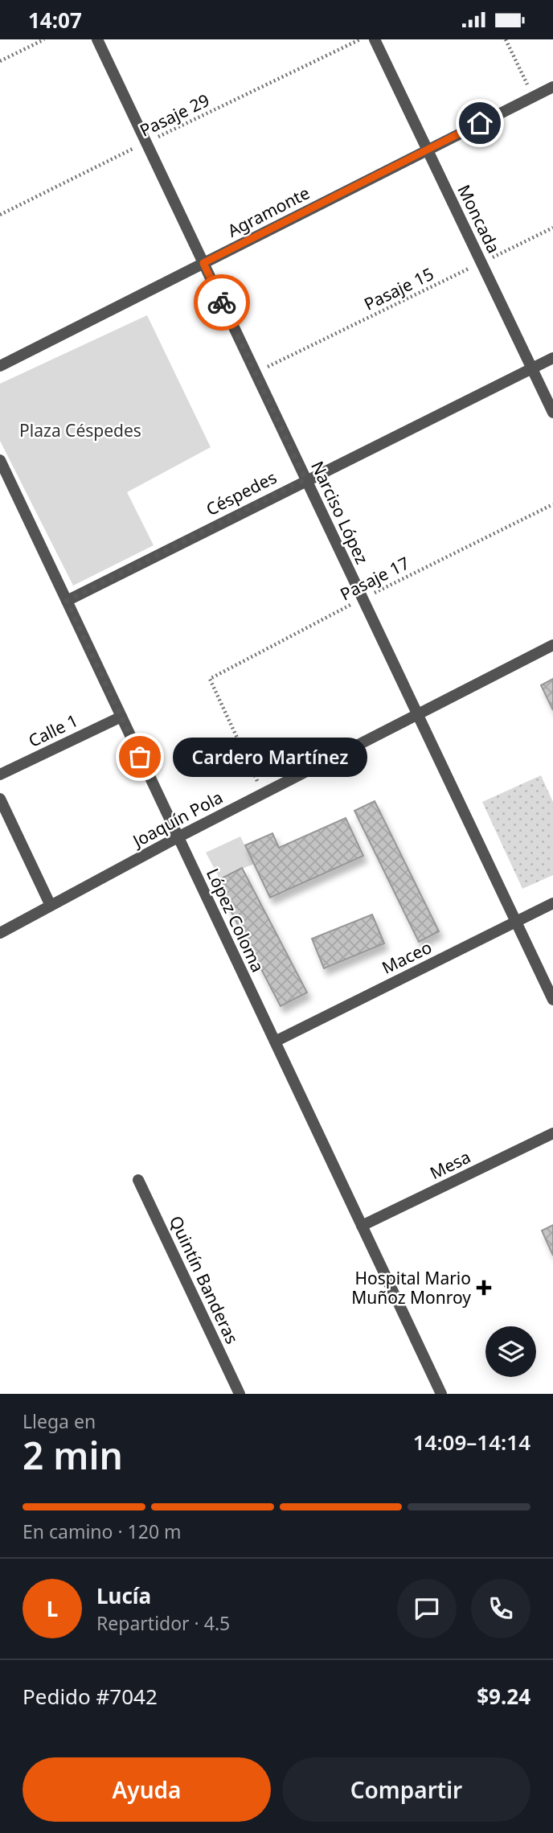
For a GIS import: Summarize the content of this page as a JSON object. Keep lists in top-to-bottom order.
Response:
{
  "streets": {
    "street": [
      "Agramonte",
      "Moncada",
      "Céspedes",
      "Narciso López",
      "Calle 1",
      "Joaquín Pola",
      "López Coloma",
      "Maceo",
      "Mesa",
      "Quintín Banderas"
    ],
    "path": ["Pasaje 29", "Pasaje 15", "Pasaje 17"]
  },
  "crossings": [
    ["Pasaje 29", "Narciso López"],
    ["Agramonte", "Moncada"],
    ["Agramonte", "Narciso López"],
    ["Moncada", "Pasaje 15"],
    ["Moncada", "Céspedes"],
    ["Pasaje 15", "Narciso López"],
    ["Céspedes", "Narciso López"],
    ["Céspedes", "López Coloma"],
    ["Narciso López", "Pasaje 17"],
    ["Narciso López", "Joaquín Pola"],
    ["Narciso López", "Maceo"],
    ["Pasaje 17", "Joaquín Pola"],
    ["Calle 1", "López Coloma"],
    ["Joaquín Pola", "López Coloma"],
    ["López Coloma", "Maceo"],
    ["López Coloma", "Mesa"]
  ],
  "parks": ["Plaza Céspedes"],
  "places": {
    "other": ["Cardero Martínez"],
    "health": ["Hospital Mario Muñoz Monroy"]
  },
  "page": {
    "status": "14:07",
    "bubble": "Cardero Martínez",
    "heading": ["2 min", "Llega en", "14:09–14:14"],
    "panel": [
      "Lucía",
      "Repartidor · 4.5",
      "Pedido #7042",
      "$9.24"
    ],
    "bar": "En camino · 120 m",
    "round": "L",
    "buttons": ["Ayuda", "Compartir"]
  }
}
